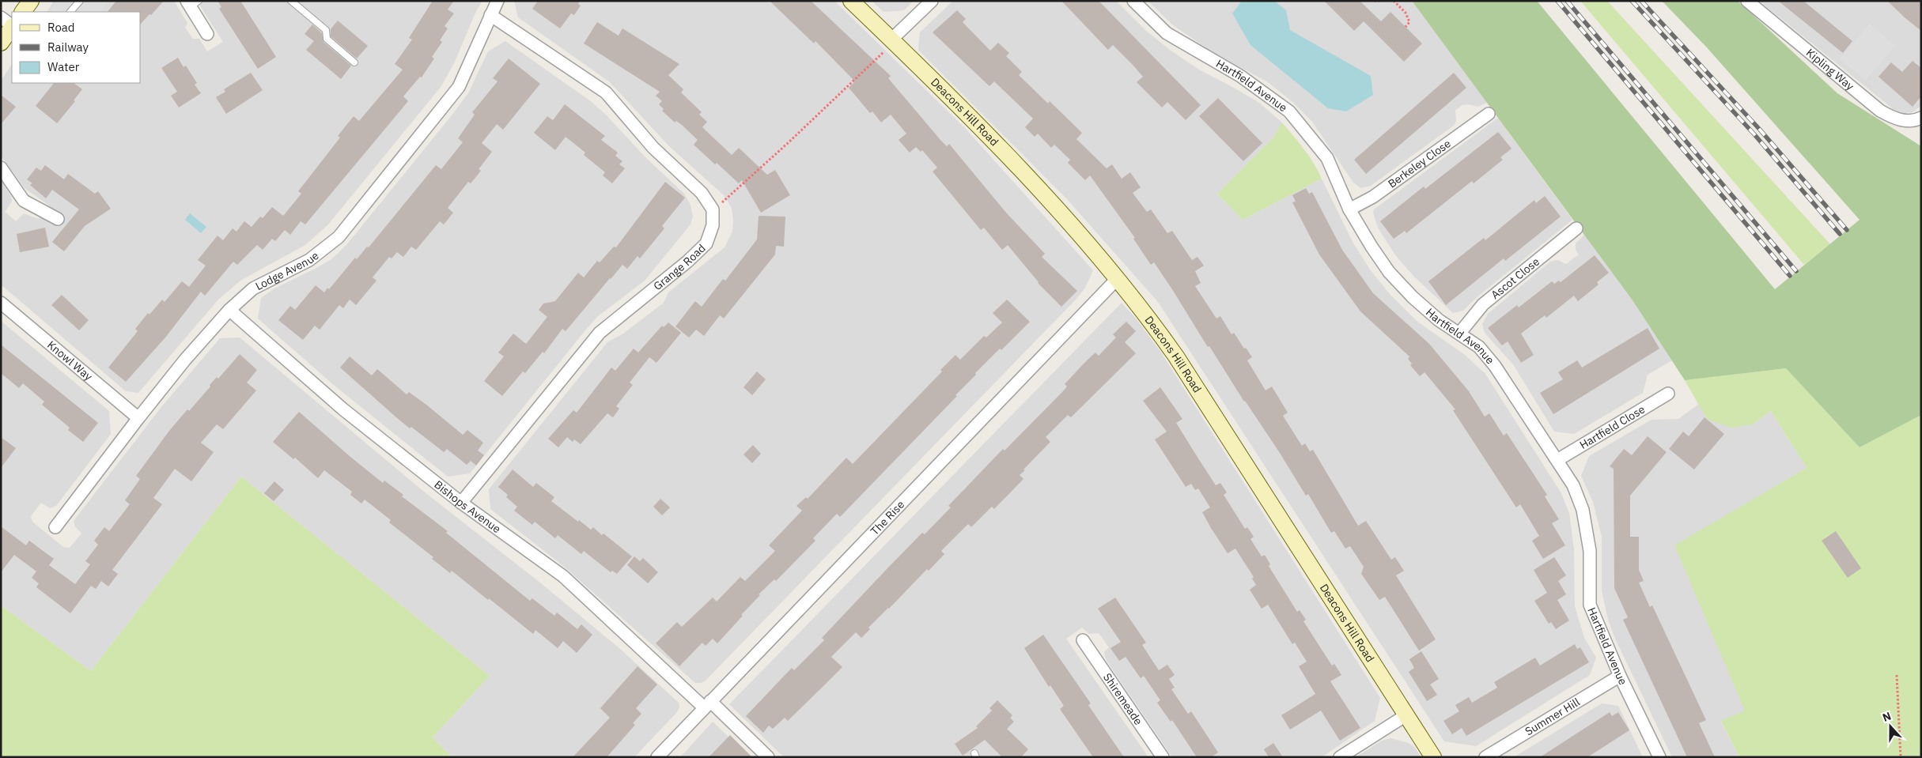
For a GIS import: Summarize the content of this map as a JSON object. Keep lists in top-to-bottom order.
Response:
{
  "streets": {
    "street": [
      "Kipling Way",
      "Hartfield Avenue",
      "Deacons Hill Road",
      "Berkeley Close",
      "Grange Road",
      "Lodge Avenue",
      "Ascot Close",
      "Knowl Way",
      "Hartfield Close",
      "Bishops Avenue",
      "The Rise",
      "Shiremeade",
      "Summer Hill"
    ]
  },
  "crossings": [
    ["Hartfield Avenue", "Berkeley Close"],
    ["Hartfield Avenue", "Ascot Close"],
    ["Hartfield Avenue", "Hartfield Close"],
    ["Hartfield Avenue", "Summer Hill"],
    ["Deacons Hill Road", "The Rise"],
    ["Grange Road", "Bishops Avenue"],
    ["Lodge Avenue", "Knowl Way"],
    ["Lodge Avenue", "Bishops Avenue"],
    ["Bishops Avenue", "The Rise"]
  ],
  "legend": ["Road", "Railway", "Water"],
  "north": "top"
}
